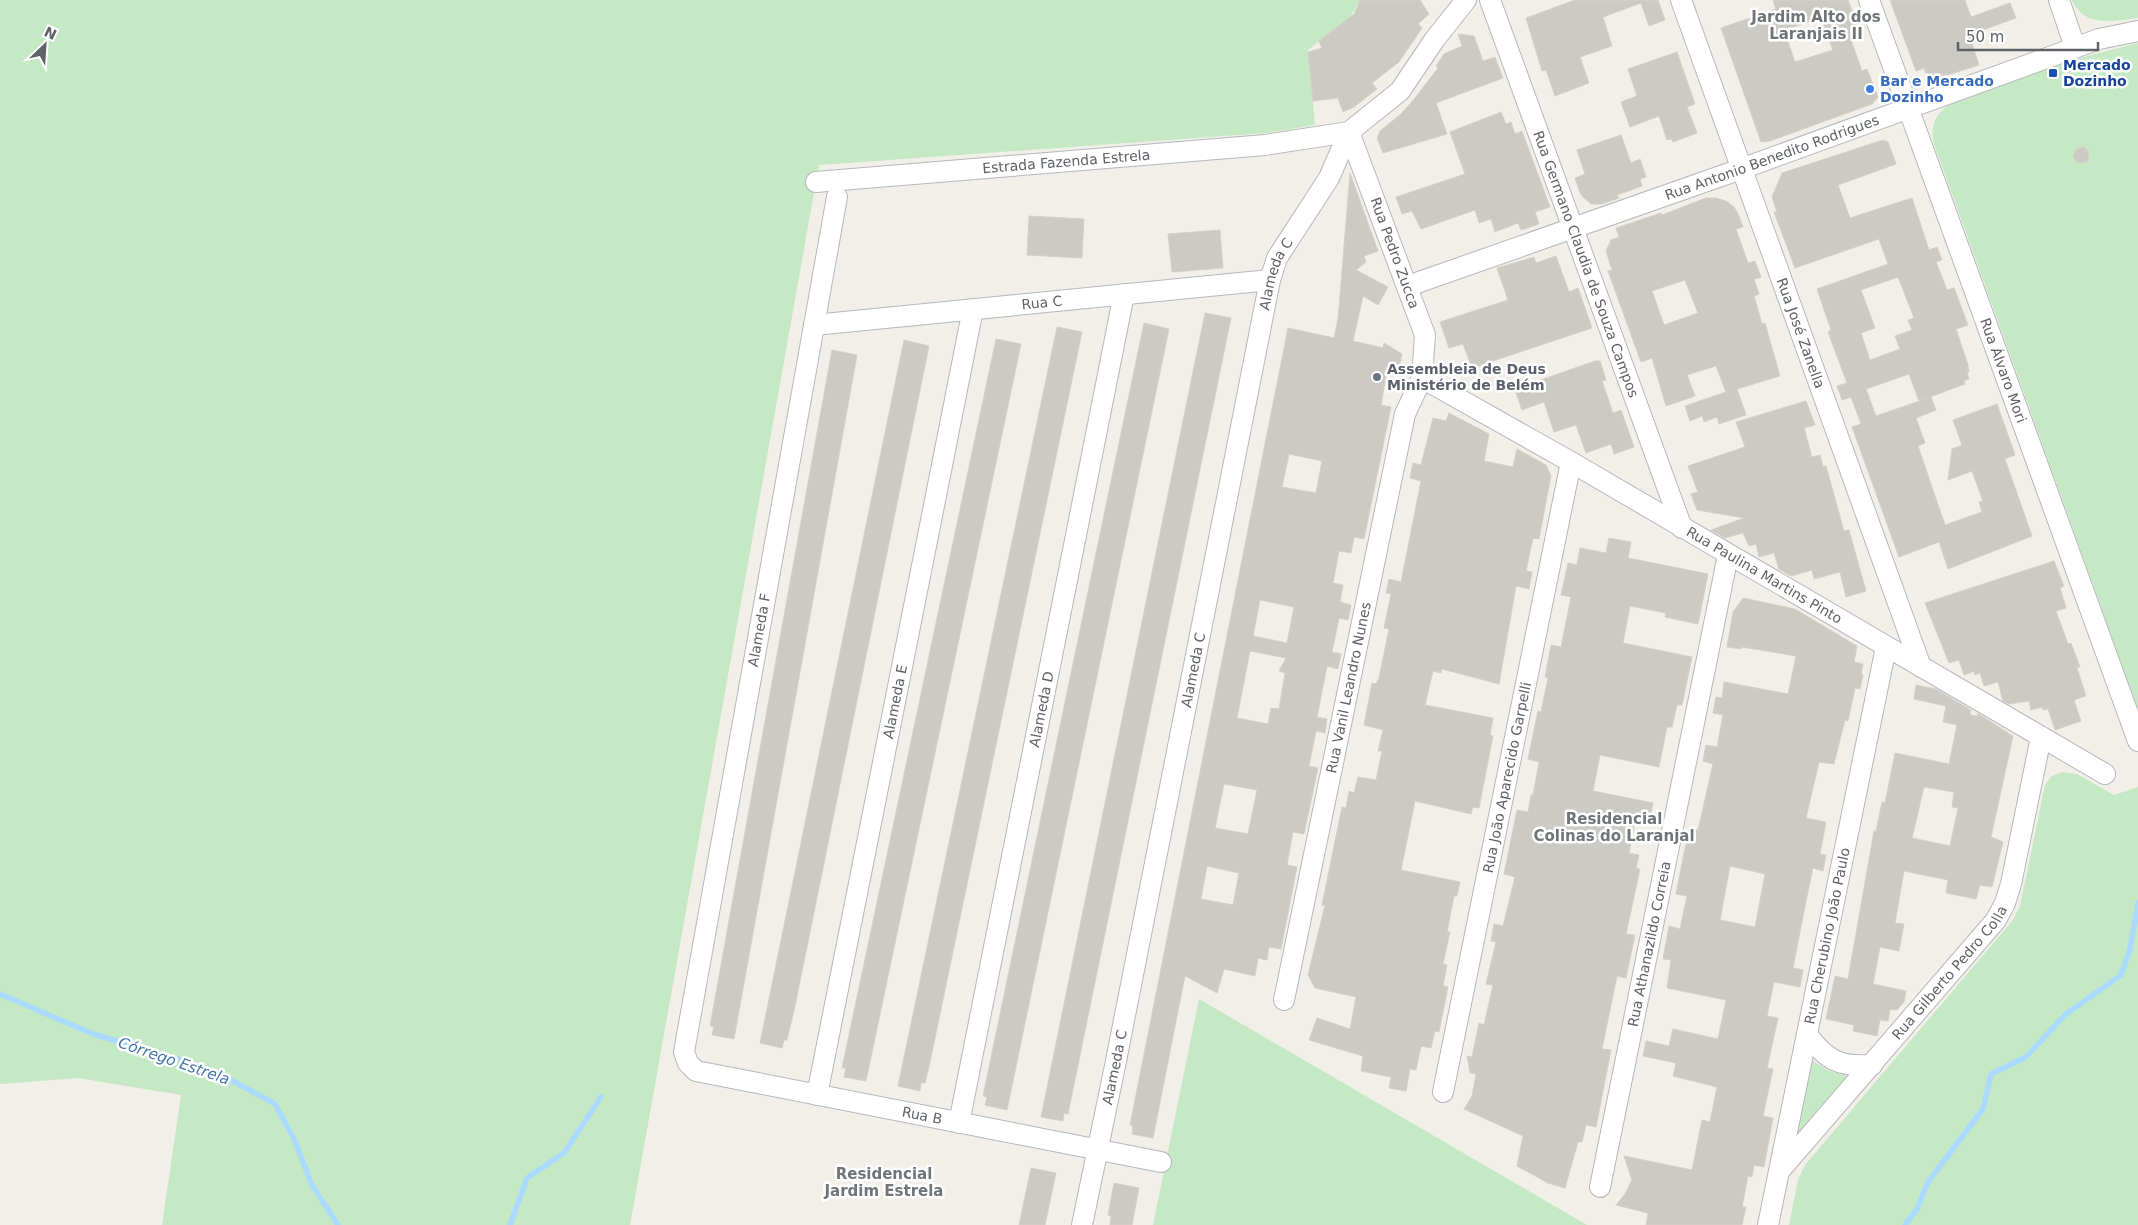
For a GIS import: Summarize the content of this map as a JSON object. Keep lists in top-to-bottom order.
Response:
{
  "streets": {
    "street": [
      "Rua Antonio Benedito Rodrigues",
      "Estrada Fazenda Estrela",
      "Rua Pedro Zucca",
      "Rua Germano Claudia de Souza Campos",
      "Alameda C",
      "Rua C",
      "Rua José Zanella",
      "Rua Álvaro Mori",
      "Rua Paulina Martins Pinto",
      "Alameda F",
      "Rua Vanil Leandro Nunes",
      "Alameda E",
      "Alameda D",
      "Rua João Aparecido Garpelli",
      "Rua Cherubino João Paulo",
      "Rua Athanazildo Correia",
      "Rua Gilberto Pedro Colla",
      "Rua B"
    ]
  },
  "crossings": [
    ["Rua Antonio Benedito Rodrigues", "Rua Pedro Zucca"],
    ["Rua Antonio Benedito Rodrigues", "Rua Germano Claudia de Souza Campos"],
    ["Rua Antonio Benedito Rodrigues", "Rua José Zanella"],
    ["Rua Antonio Benedito Rodrigues", "Rua Álvaro Mori"],
    ["Estrada Fazenda Estrela", "Rua Pedro Zucca"],
    ["Estrada Fazenda Estrela", "Alameda C"],
    ["Rua Pedro Zucca", "Alameda C"],
    ["Rua Pedro Zucca", "Rua Paulina Martins Pinto"],
    ["Rua Pedro Zucca", "Rua Vanil Leandro Nunes"],
    ["Rua Germano Claudia de Souza Campos", "Rua Paulina Martins Pinto"],
    ["Alameda C", "Rua C"],
    ["Alameda C", "Rua B"],
    ["Rua C", "Alameda F"],
    ["Rua C", "Alameda E"],
    ["Rua C", "Alameda D"],
    ["Rua José Zanella", "Rua Paulina Martins Pinto"],
    ["Rua Paulina Martins Pinto", "Rua Vanil Leandro Nunes"],
    ["Rua Paulina Martins Pinto", "Rua João Aparecido Garpelli"],
    ["Rua Paulina Martins Pinto", "Rua Cherubino João Paulo"],
    ["Rua Paulina Martins Pinto", "Rua Athanazildo Correia"],
    ["Rua Paulina Martins Pinto", "Rua Gilberto Pedro Colla"],
    ["Alameda F", "Rua B"],
    ["Alameda E", "Rua B"],
    ["Alameda D", "Rua B"],
    ["Rua Cherubino João Paulo", "Rua Gilberto Pedro Colla"]
  ],
  "districts": ["Jardim Alto dos Laranjais II", "Residencial Colinas do Laranjal", "Residencial Jardim Estrela"],
  "water": ["Córrego Estrela"],
  "places": {
    "transit": ["Mercado Dozinho"],
    "other": ["Bar e Mercado Dozinho", "Assembleia de Deus Ministério de Belém"]
  },
  "scale_bar": "50 m",
  "north": "top right"
}
